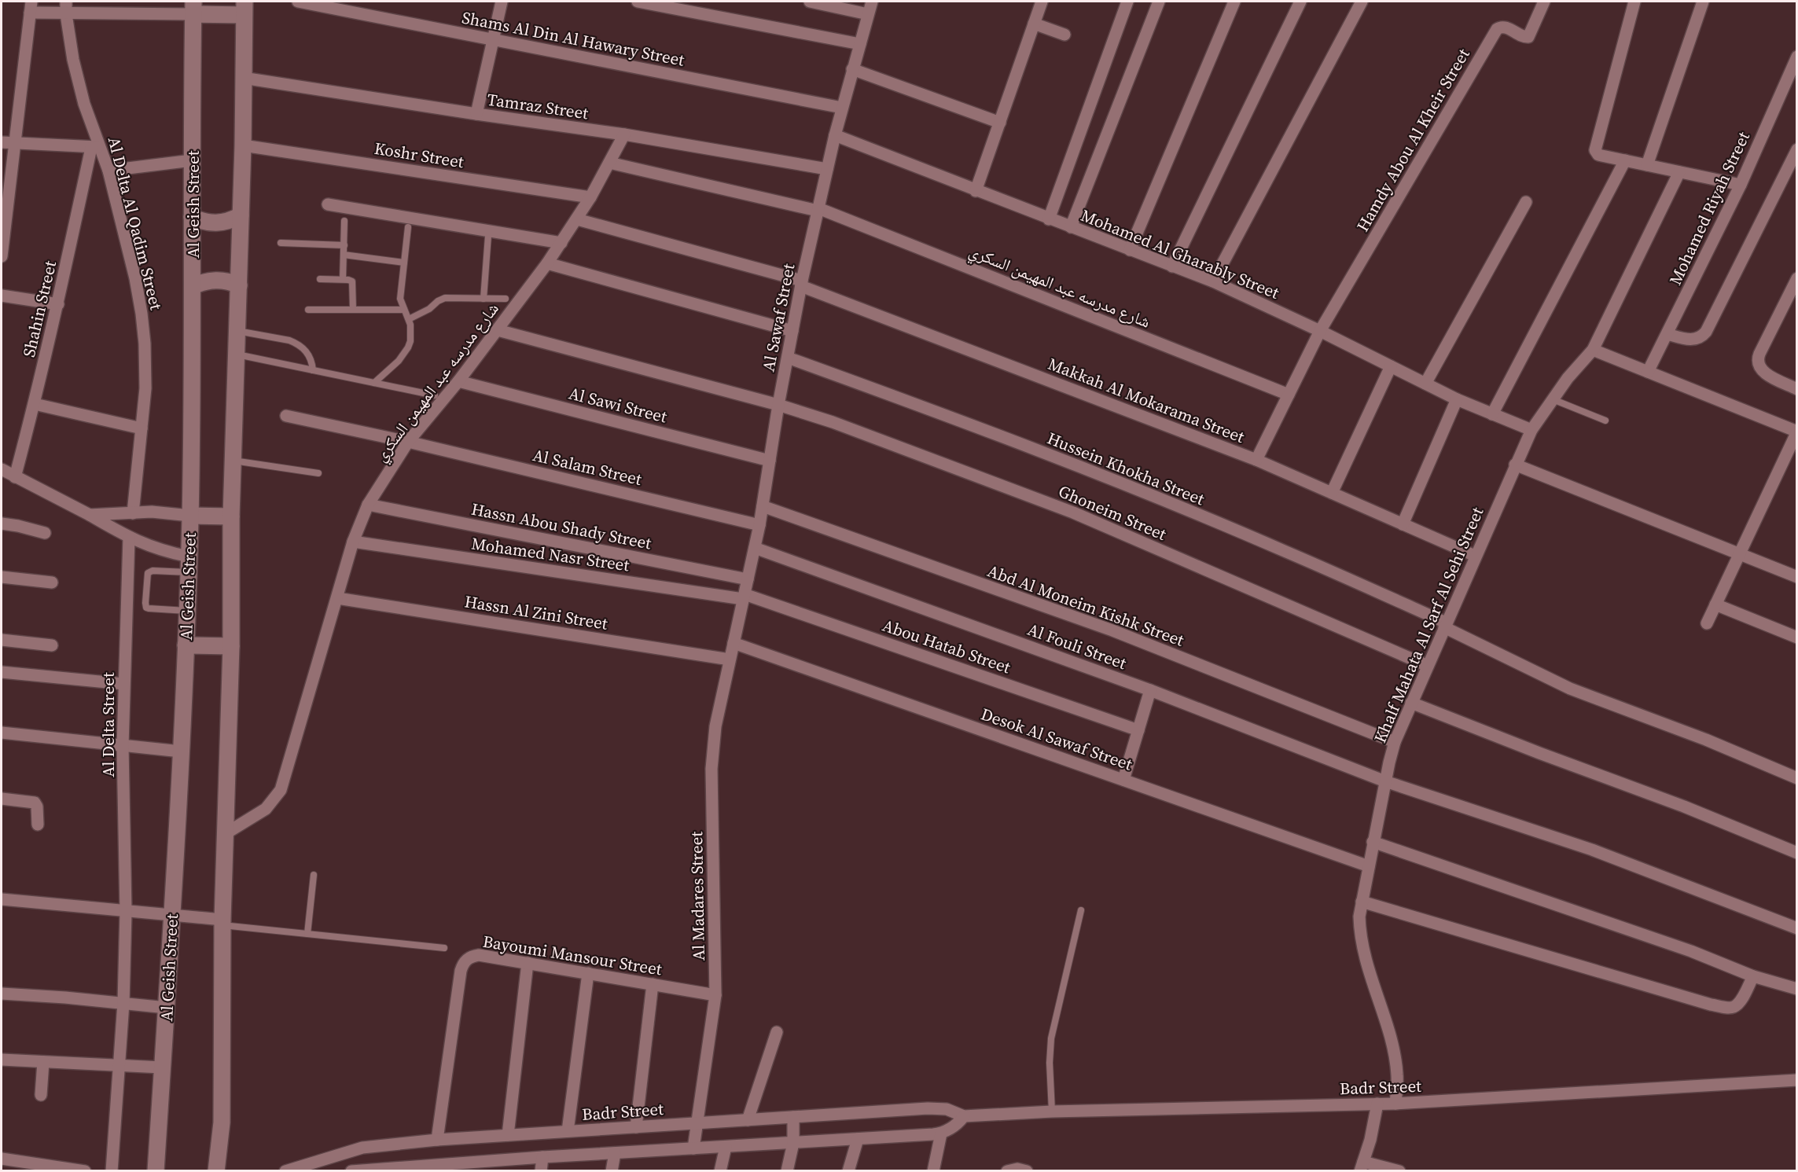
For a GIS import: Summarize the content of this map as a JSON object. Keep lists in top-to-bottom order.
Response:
{
  "streets": {
    "main road": ["Al Geish Street"],
    "street": [
      "Shams Al Din Al Hawary Street",
      "Tamraz Street",
      "Hamdy Abou Al Kheir Street",
      "Koshr Street",
      "Mohamed Riyah Street",
      "Al Delta Al Qadim Street",
      "Mohamed Al Gharably Street",
      "شارع مدرسه عبد المهيمن السكري",
      "Shahin Street",
      "Al Sawaf Street",
      "Makkah Al Mokarama Street",
      "Al Sawi Street",
      "Al Salam Street",
      "Hussein Khokha Street",
      "Ghoneim Street",
      "Hassn Abou Shady Street",
      "Mohamed Nasr Street",
      "Abd Al Moneim Kishk Street",
      "Hassn Al Zini Street",
      "Khalf Mahata Al Sarf Al Sehi Street",
      "Abou Hatab Street",
      "Al Fouli Street",
      "Al Delta Street",
      "Desok Al Sawaf Street",
      "Al Madares Street",
      "Bayoumi Mansour Street",
      "Badr Street"
    ]
  },
  "crossings": [
    ["Shams Al Din Al Hawary Street", "Al Sawaf Street"],
    ["Tamraz Street", "شارع مدرسه عبد المهيمن السكري"],
    ["Tamraz Street", "Al Sawaf Street"],
    ["Hamdy Abou Al Kheir Street", "Mohamed Al Gharably Street"],
    ["Koshr Street", "شارع مدرسه عبد المهيمن السكري"],
    ["Al Delta Al Qadim Street", "Shahin Street"],
    ["Mohamed Al Gharably Street", "Al Sawaf Street"],
    ["Mohamed Al Gharably Street", "Khalf Mahata Al Sarf Al Sehi Street"],
    ["شارع مدرسه عبد المهيمن السكري", "Al Sawaf Street"],
    ["شارع مدرسه عبد المهيمن السكري", "Makkah Al Mokarama Street"],
    ["شارع مدرسه عبد المهيمن السكري", "Al Sawi Street"],
    ["شارع مدرسه عبد المهيمن السكري", "Al Salam Street"],
    ["شارع مدرسه عبد المهيمن السكري", "Ghoneim Street"],
    ["شارع مدرسه عبد المهيمن السكري", "Hassn Abou Shady Street"],
    ["شارع مدرسه عبد المهيمن السكري", "Mohamed Nasr Street"],
    ["شارع مدرسه عبد المهيمن السكري", "Hassn Al Zini Street"],
    ["Al Sawaf Street", "Makkah Al Mokarama Street"],
    ["Al Sawaf Street", "Al Sawi Street"],
    ["Al Sawaf Street", "Al Salam Street"],
    ["Al Sawaf Street", "Hussein Khokha Street"],
    ["Al Sawaf Street", "Ghoneim Street"],
    ["Al Sawaf Street", "Hassn Abou Shady Street"],
    ["Al Sawaf Street", "Mohamed Nasr Street"],
    ["Al Sawaf Street", "Abd Al Moneim Kishk Street"],
    ["Al Sawaf Street", "Abou Hatab Street"],
    ["Al Sawaf Street", "Al Fouli Street"],
    ["Al Sawaf Street", "Desok Al Sawaf Street"],
    ["Al Sawaf Street", "Al Madares Street"],
    ["Makkah Al Mokarama Street", "Khalf Mahata Al Sarf Al Sehi Street"],
    ["Hussein Khokha Street", "Khalf Mahata Al Sarf Al Sehi Street"],
    ["Ghoneim Street", "Khalf Mahata Al Sarf Al Sehi Street"],
    ["Mohamed Nasr Street", "Abou Hatab Street"],
    ["Abd Al Moneim Kishk Street", "Khalf Mahata Al Sarf Al Sehi Street"],
    ["Hassn Al Zini Street", "Al Madares Street"],
    ["Khalf Mahata Al Sarf Al Sehi Street", "Al Fouli Street"],
    ["Khalf Mahata Al Sarf Al Sehi Street", "Desok Al Sawaf Street"],
    ["Khalf Mahata Al Sarf Al Sehi Street", "Badr Street"],
    ["Desok Al Sawaf Street", "Al Madares Street"],
    ["Al Madares Street", "Bayoumi Mansour Street"],
    ["Al Madares Street", "Badr Street"],
    ["Bayoumi Mansour Street", "Badr Street"]
  ]
}
